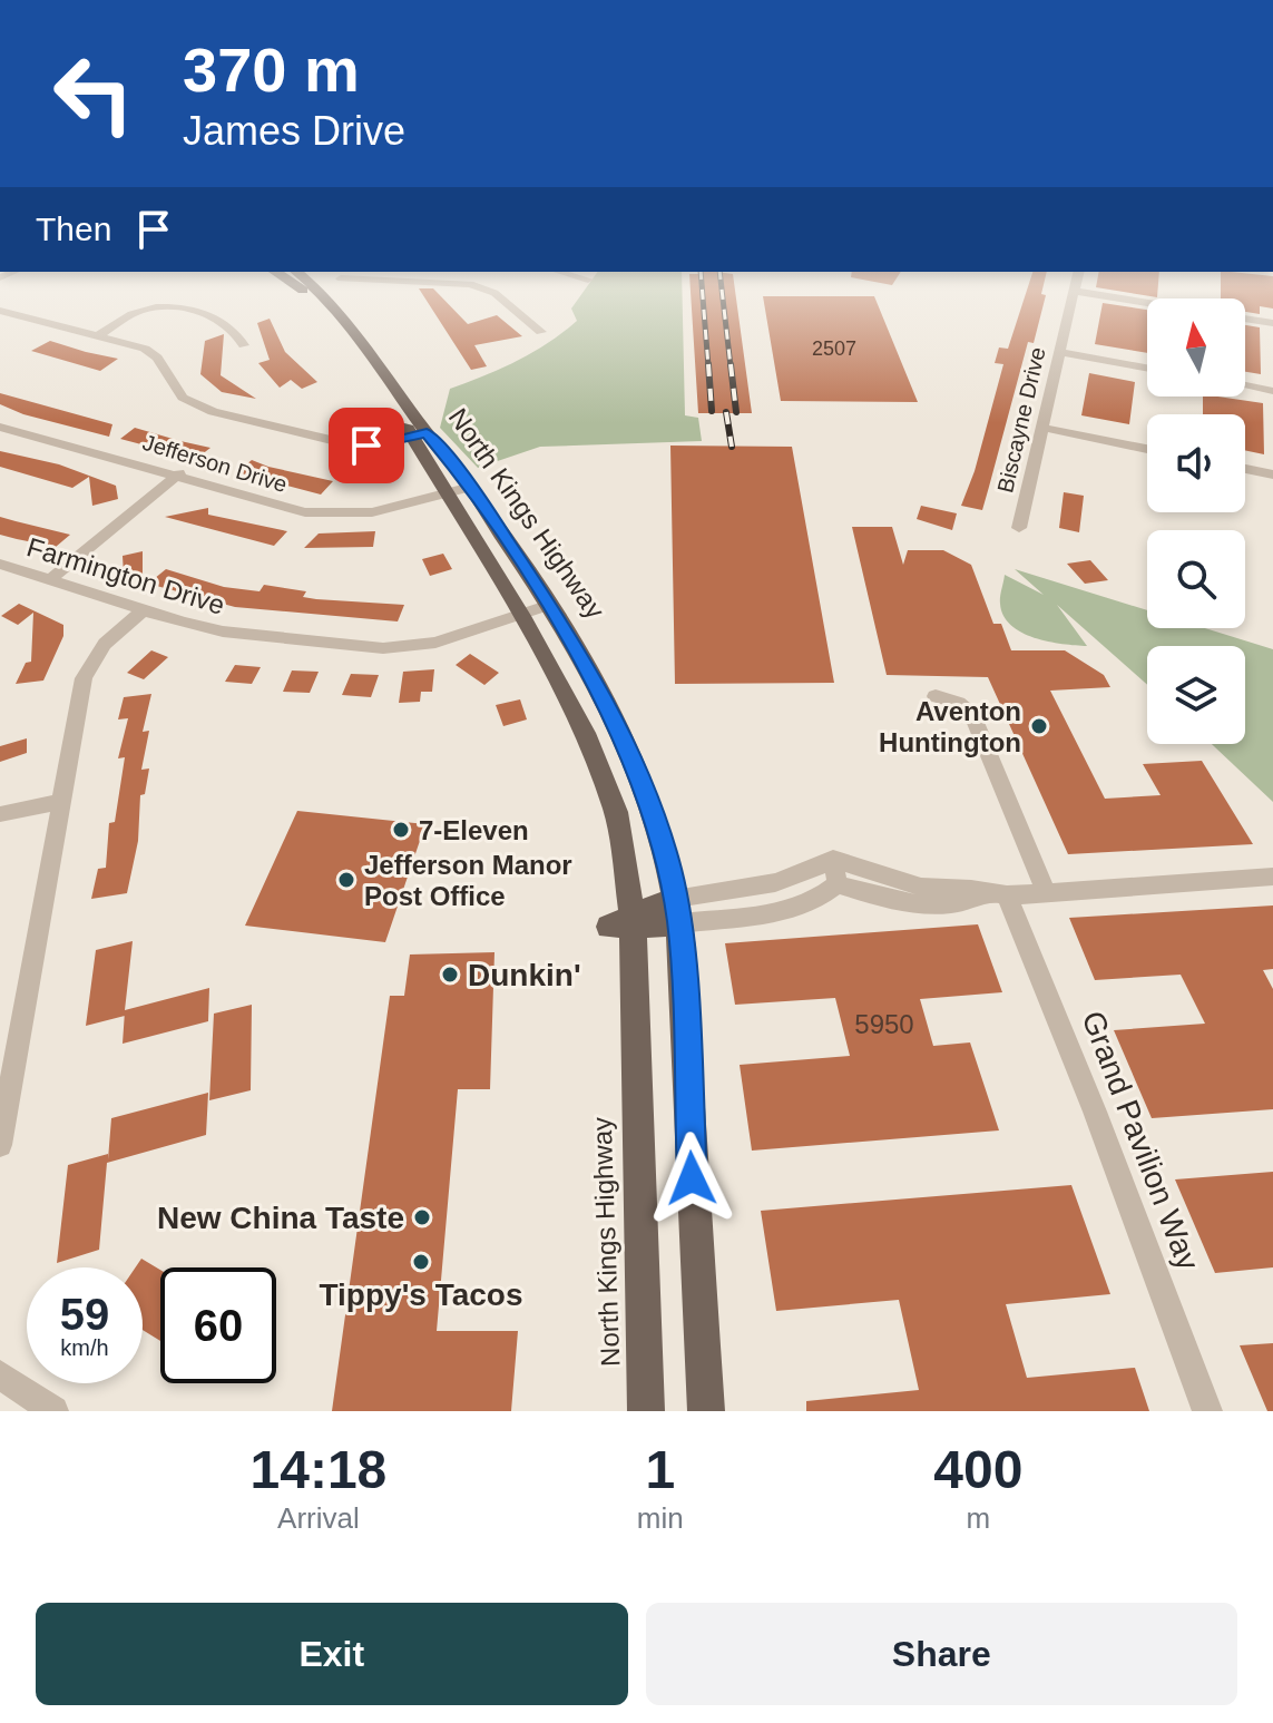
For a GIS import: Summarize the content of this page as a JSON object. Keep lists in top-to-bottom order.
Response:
{
  "streets": {
    "main road": ["North Kings Highway"],
    "street": [
      "Biscayne Drive",
      "Jefferson Drive",
      "Farmington Drive",
      "Grand Pavilion Way"
    ]
  },
  "crossings": [
    ["Jefferson Drive", "North Kings Highway"],
    ["North Kings Highway", "Farmington Drive"]
  ],
  "places": [
    "Aventon Huntington",
    "7-Eleven",
    "Jefferson Manor Post Office",
    "Dunkin'",
    "New China Taste",
    "Tippy's Tacos"
  ],
  "house_numbers": ["2507", "5950"],
  "north": "top",
  "page": {
    "turn": ["370 m", "James Drive"],
    "then": "Then",
    "speed": "59 km/h",
    "limit": "60",
    "eta": [
      "14:18",
      "Arrival",
      "1",
      "min",
      "400",
      "m"
    ],
    "buttons": ["Exit", "Share"]
  }
}
